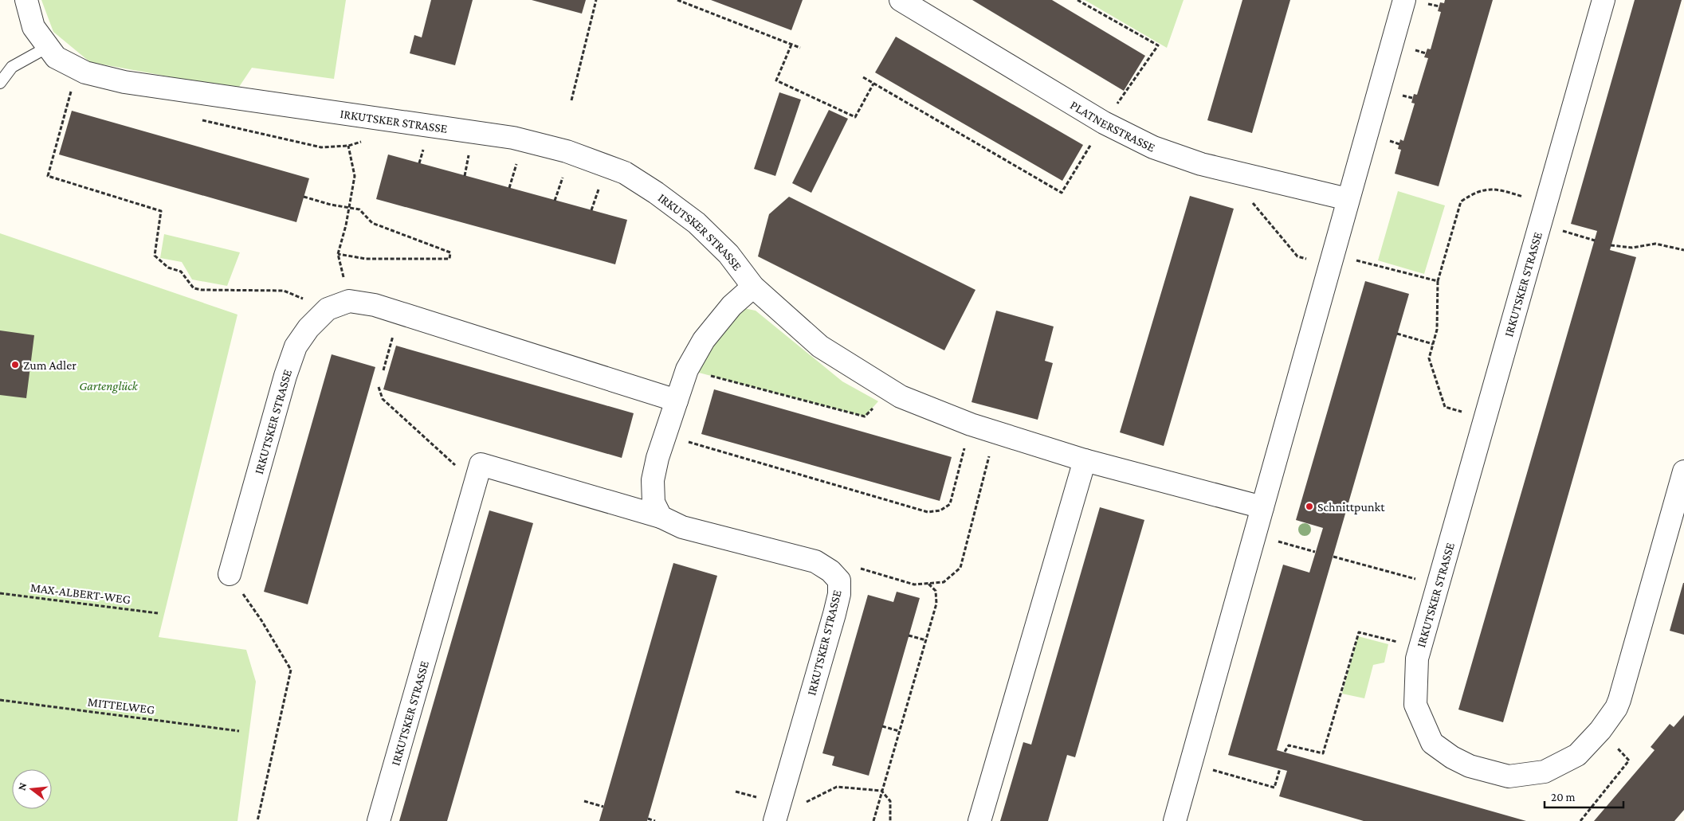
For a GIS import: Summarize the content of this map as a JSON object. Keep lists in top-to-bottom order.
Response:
{
  "streets": {
    "street": ["IRKUTSKER STRASSE", "PLATNERSTRASSE"],
    "path": ["MAX-ALBERT-WEG", "MITTELWEG"]
  },
  "parks": ["Gartenglück"],
  "places": ["Zum Adler", "Schnittpunkt"],
  "scale_bar": "20 m",
  "north": "left"
}
